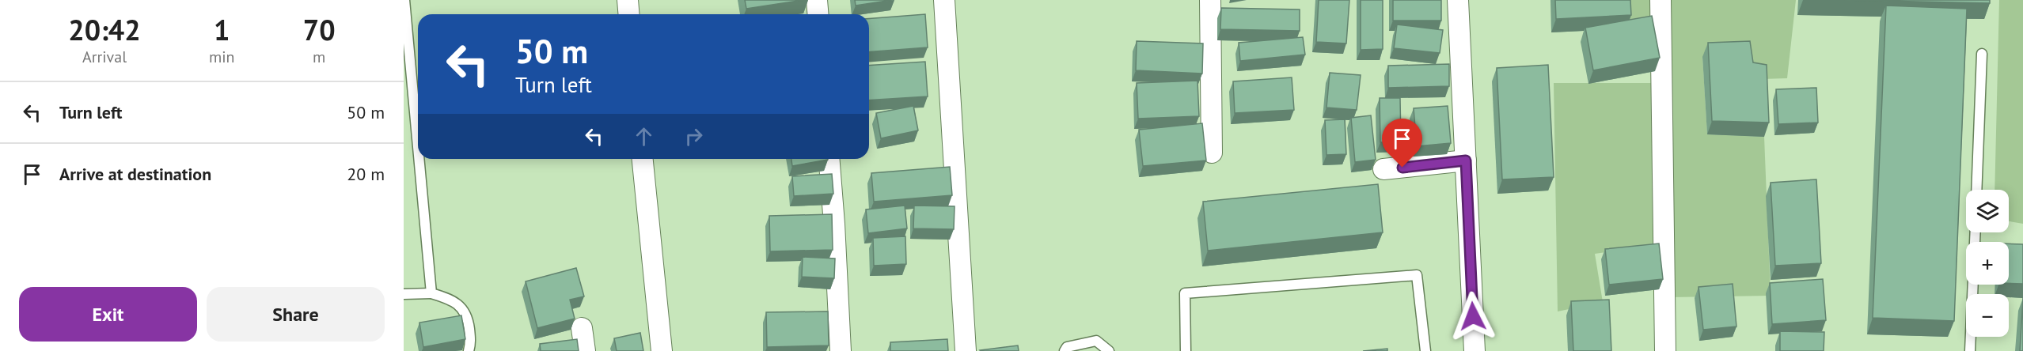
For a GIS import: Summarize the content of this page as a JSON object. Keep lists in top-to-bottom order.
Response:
{
  "page": {
    "eta": [
      "20:42",
      "Arrival",
      "1",
      "min",
      "70",
      "m"
    ],
    "turn": ["50 m", "Turn left"],
    "list": [
      {
        "name": "Turn left",
        "value": "50 m"
      },
      {
        "name": "Arrive at destination",
        "value": "20 m"
      }
    ],
    "map_buttons": ["+", "−"],
    "buttons": ["Exit", "Share"]
  }
}
